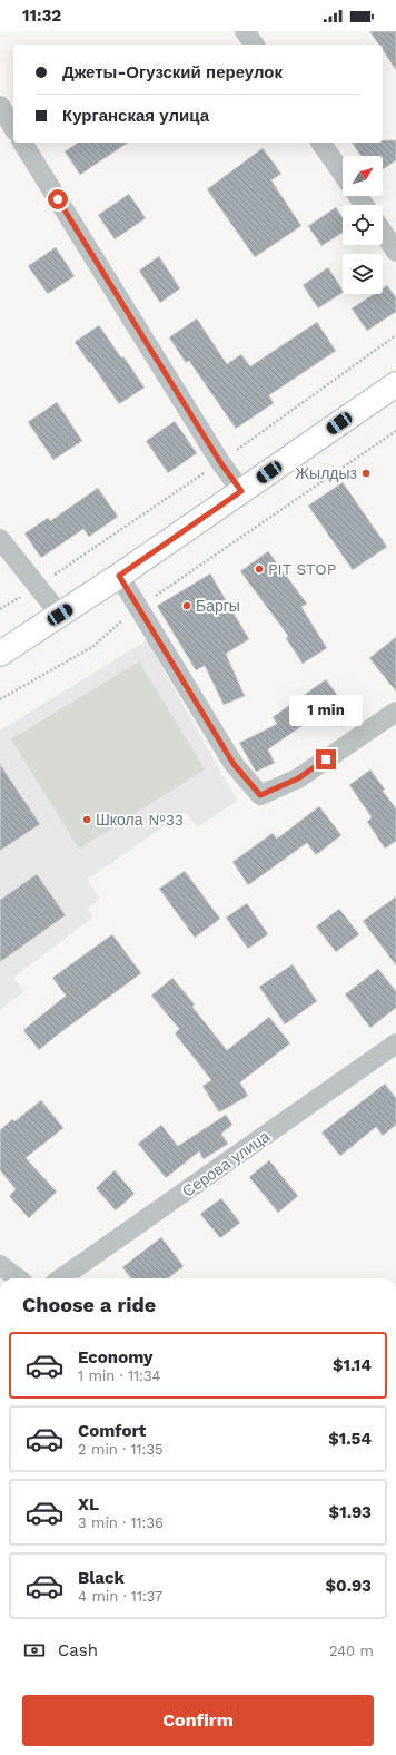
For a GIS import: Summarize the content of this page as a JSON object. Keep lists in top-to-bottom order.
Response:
{
  "streets": {
    "street": ["Серова улица"]
  },
  "places": [
    "Жылдыз",
    "PIT STOP",
    "Баргы",
    "Школа №33"
  ],
  "north": "top right",
  "page": {
    "status": "11:32",
    "banner": ["Джеты-Огузский переулок", "Курганская улица"],
    "bubble": "1 min",
    "heading": "Choose a ride",
    "list": [
      {
        "name": "Economy",
        "note": "1 min · 11:34",
        "value": "$1.14"
      },
      {
        "name": "Comfort",
        "note": "2 min · 11:35",
        "value": "$1.54"
      },
      {
        "name": "XL",
        "note": "3 min · 11:36",
        "value": "$1.93"
      },
      {
        "name": "Black",
        "note": "4 min · 11:37",
        "value": "$0.93"
      }
    ],
    "pay": ["Cash", "240 m"],
    "buttons": "Confirm"
  }
}
